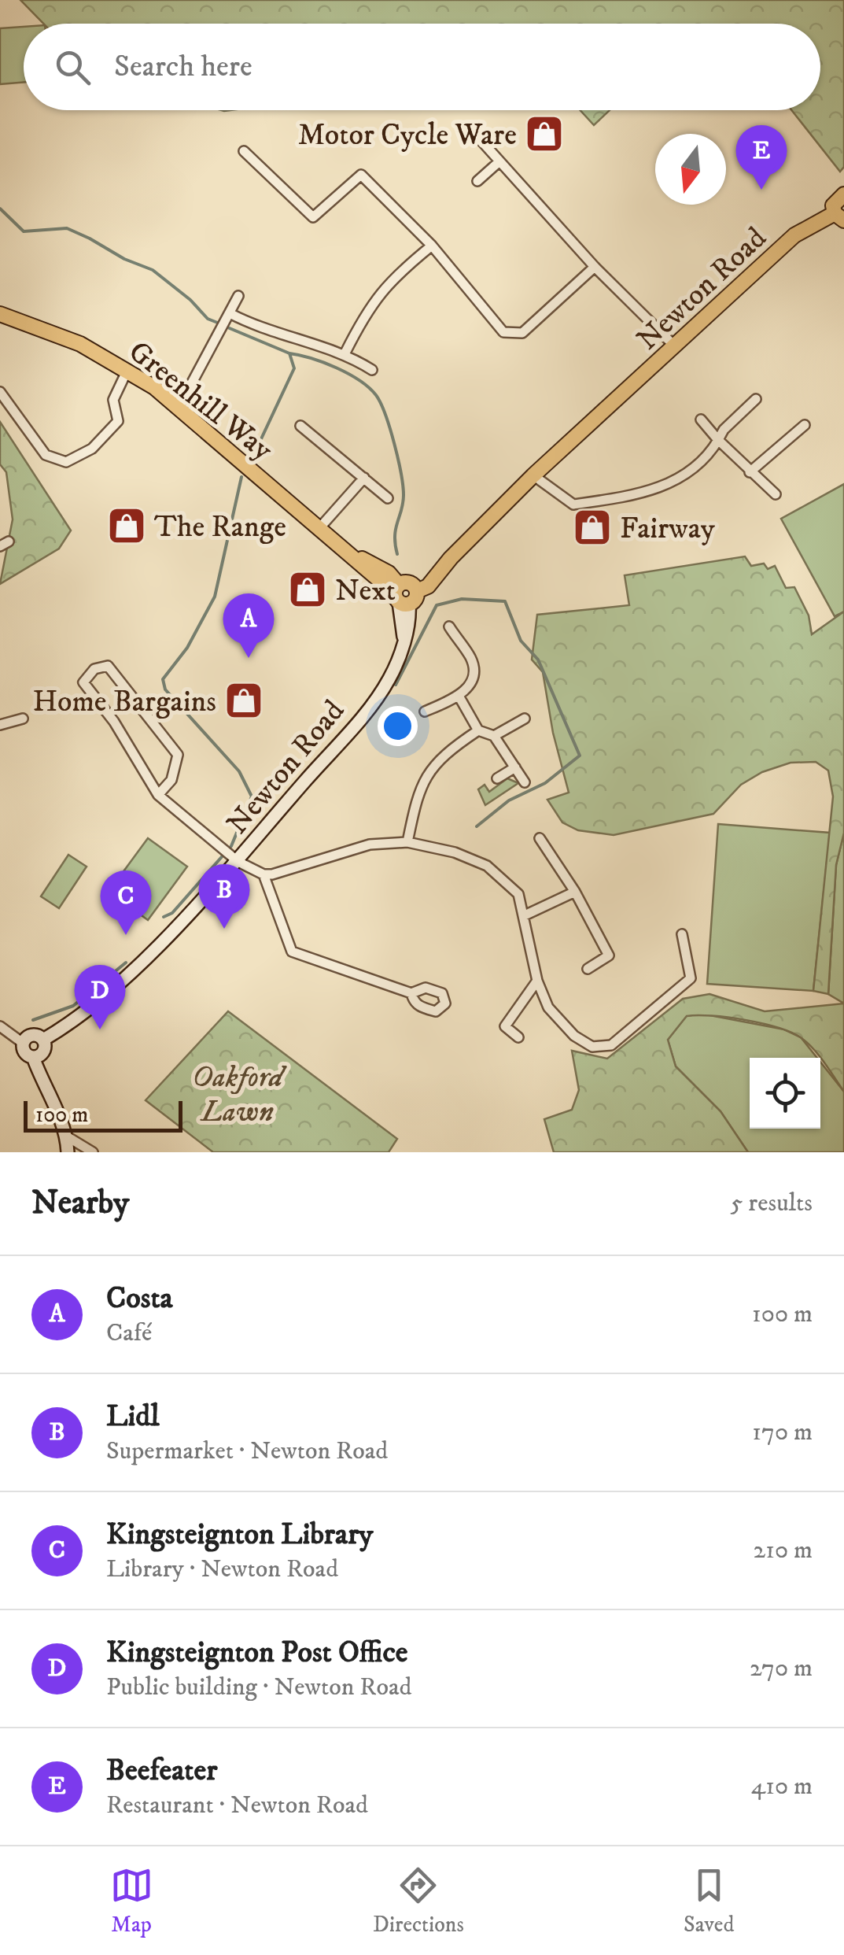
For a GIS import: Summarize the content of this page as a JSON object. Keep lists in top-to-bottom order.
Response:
{
  "streets": {
    "main road": ["Newton Road", "Greenhill Way"]
  },
  "crossings": [
    ["Newton Road", "Greenhill Way"]
  ],
  "parks": ["Oakford Lawn"],
  "places": {
    "shop": [
      "Motor Cycle Ware",
      "The Range",
      "Fairway",
      "Next",
      "Home Bargains"
    ]
  },
  "scale_bar": "100 m",
  "north": "bottom",
  "page": {
    "search": "Search here",
    "pins": [
      "E",
      "A",
      "B",
      "C",
      "D"
    ],
    "scale": "100 m",
    "heading": ["Nearby", "5 results"],
    "list": [
      {
        "mark": "A",
        "name": "Costa",
        "note": "Café",
        "value": "100 m"
      },
      {
        "mark": "B",
        "name": "Lidl",
        "note": "Supermarket · Newton Road",
        "value": "170 m"
      },
      {
        "mark": "C",
        "name": "Kingsteignton Library",
        "note": "Library · Newton Road",
        "value": "210 m"
      },
      {
        "mark": "D",
        "name": "Kingsteignton Post Office",
        "note": "Public building · Newton Road",
        "value": "270 m"
      },
      {
        "mark": "E",
        "name": "Beefeater",
        "note": "Restaurant · Newton Road",
        "value": "410 m"
      }
    ],
    "nav": ["Map", "Directions", "Saved"]
  }
}
